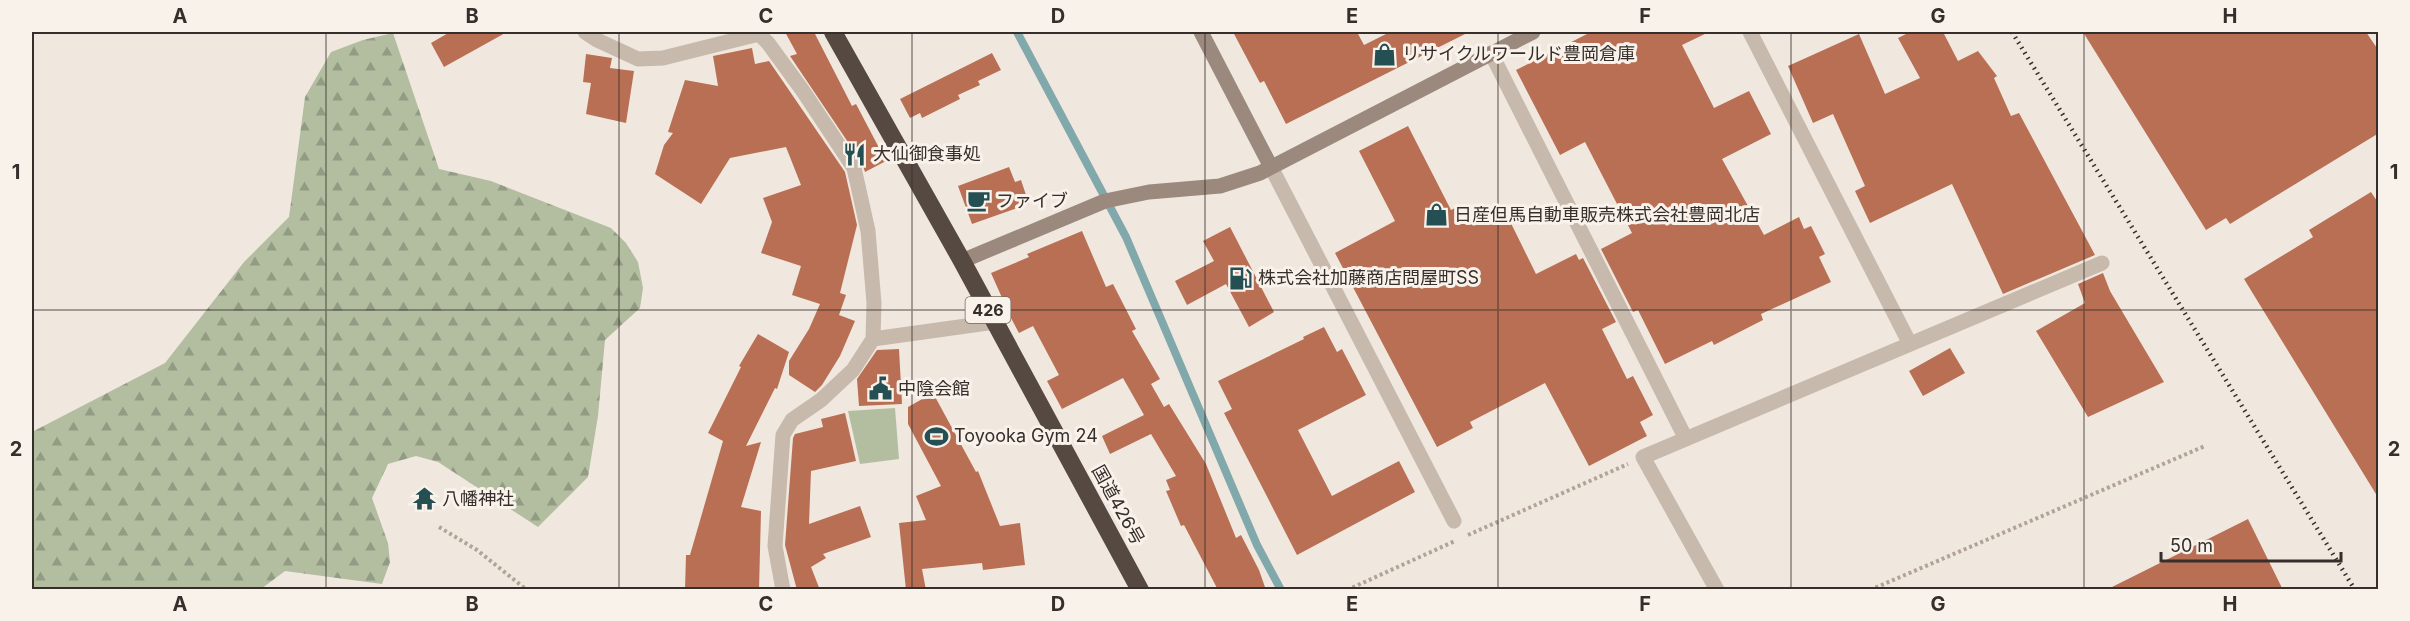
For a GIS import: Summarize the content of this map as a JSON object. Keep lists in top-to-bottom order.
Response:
{
  "streets": {
    "highway": ["426", "国道426号"]
  },
  "places": {
    "shop": ["リサイクルワールド豊岡倉庫", "日産但馬自動車販売株式会社豊岡北店"],
    "restaurant": ["大仙御食事処"],
    "cafe": ["ファイブ"],
    "fuel station": ["株式会社加藤商店問屋町SS"],
    "public building": ["中陰会館"],
    "sports": ["Toyooka Gym 24"],
    "temple": ["八幡神社"]
  },
  "scale_bar": "50 m",
  "grid": {
    "columns": [
      "A",
      "B",
      "C",
      "D",
      "E",
      "F",
      "G",
      "H"
    ],
    "rows": ["1", "2"]
  }
}
